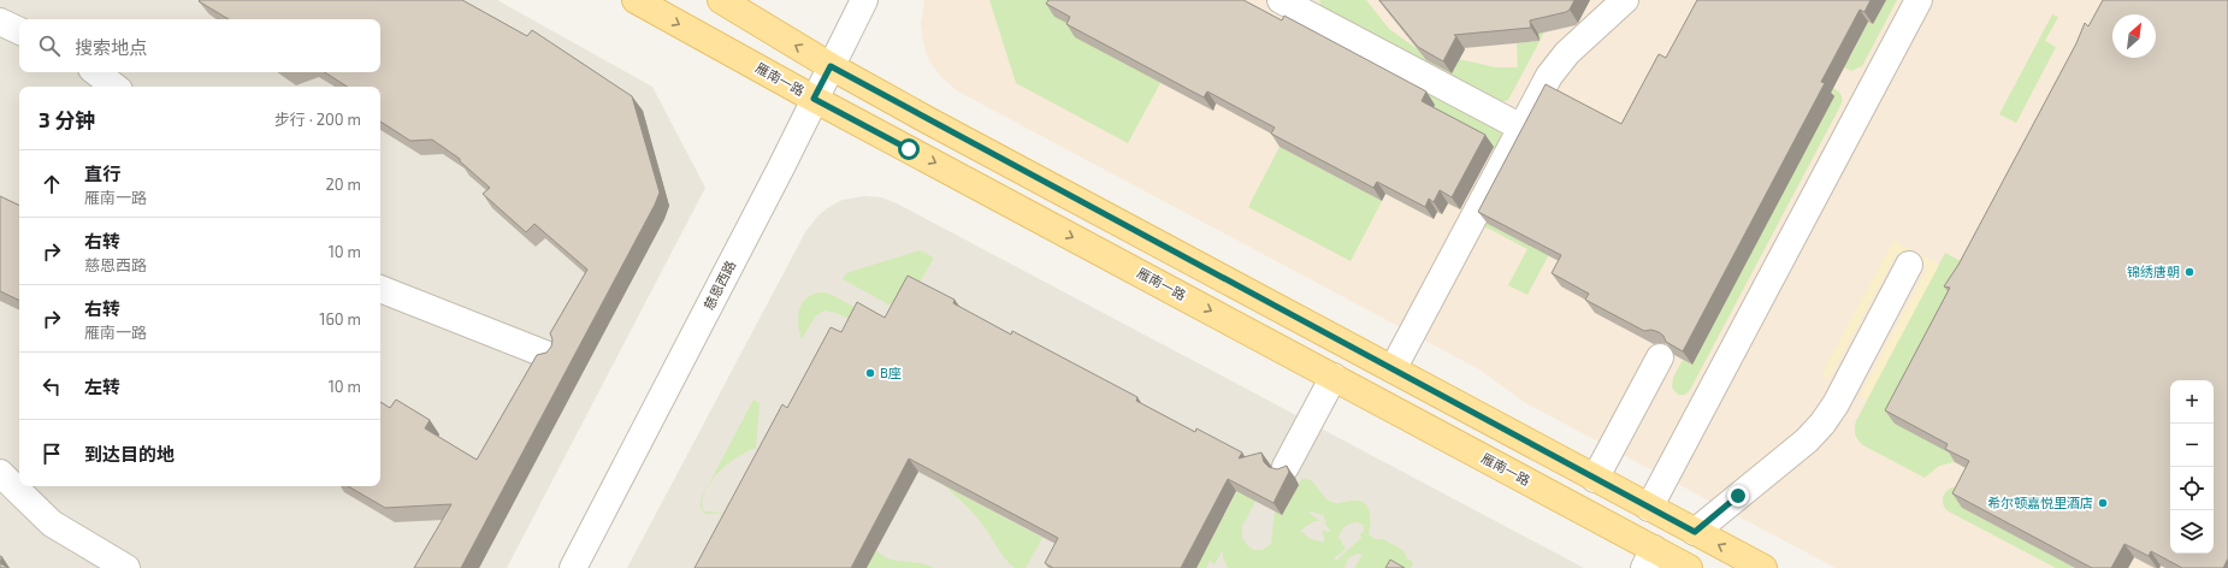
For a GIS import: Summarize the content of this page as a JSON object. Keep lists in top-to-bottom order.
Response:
{
  "streets": {
    "main road": ["雁南一路"],
    "street": ["慈恩西路"]
  },
  "crossings": [
    ["雁南一路", "慈恩西路"]
  ],
  "places": ["锦绣唐朝", "B座", "希尔顿嘉悦里酒店"],
  "north": "top right",
  "page": {
    "search": "搜索地点",
    "heading": ["3 分钟", "步行 · 200 m"],
    "list": [
      ["直行", "雁南一路", "20 m"],
      ["右转", "慈恩西路", "10 m"],
      ["右转", "雁南一路", "160 m"],
      ["左转", "10 m"],
      "到达目的地"
    ],
    "map_buttons": ["+", "−"]
  }
}
